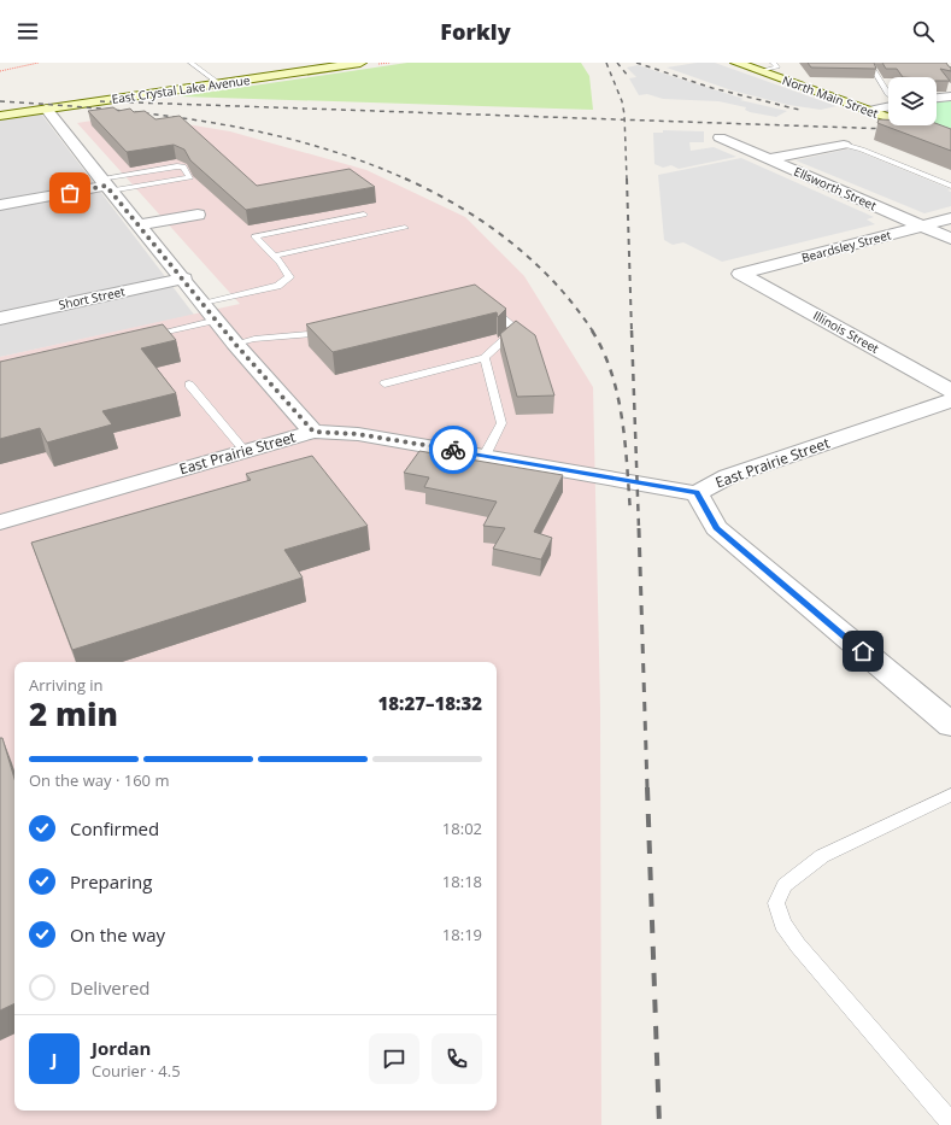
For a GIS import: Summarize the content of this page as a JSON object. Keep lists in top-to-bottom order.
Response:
{
  "streets": {
    "street": [
      "East Crystal Lake Avenue",
      "North Main Street",
      "Ellsworth Street",
      "Beardsley Street",
      "Short Street",
      "Illinois Street",
      "East Prairie Street"
    ]
  },
  "crossings": [
    ["Ellsworth Street", "Beardsley Street"],
    ["Beardsley Street", "Illinois Street"]
  ],
  "page": {
    "header": "Forkly",
    "heading": ["2 min", "Arriving in", "18:27–18:32"],
    "panel": ["Jordan", "Courier · 4.5"],
    "bar": "On the way · 160 m",
    "list": [
      ["Confirmed", "18:02"],
      ["Preparing", "18:18"],
      ["On the way", "18:19"],
      "Delivered"
    ],
    "round": "J"
  }
}
